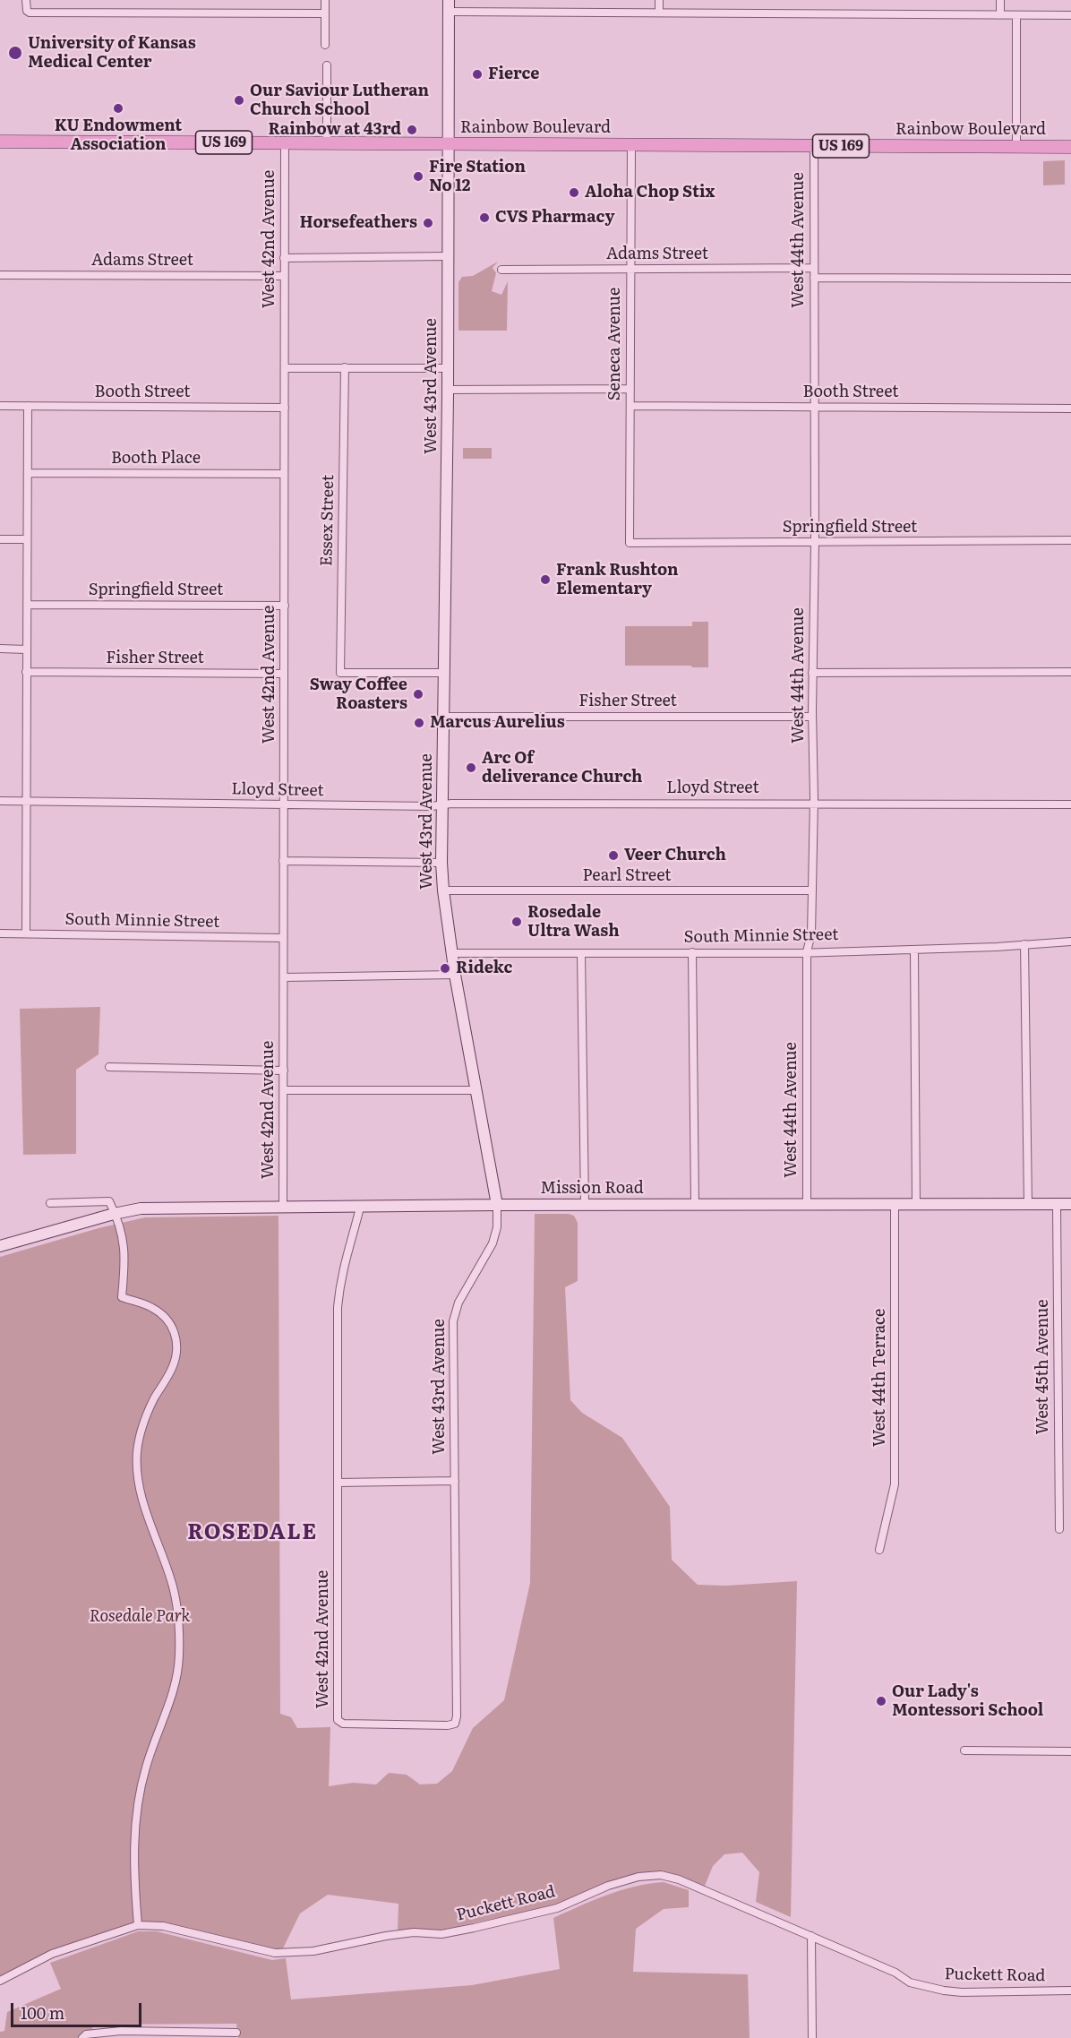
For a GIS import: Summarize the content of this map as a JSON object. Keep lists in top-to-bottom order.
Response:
{
  "streets": {
    "main road": ["Rainbow Boulevard", "US 169"],
    "street": [
      "West 42nd Avenue",
      "West 44th Avenue",
      "Adams Street",
      "Seneca Avenue",
      "West 43rd Avenue",
      "Booth Street",
      "Booth Place",
      "Essex Street",
      "Springfield Street",
      "Fisher Street",
      "Lloyd Street",
      "Pearl Street",
      "South Minnie Street",
      "Mission Road",
      "West 45th Avenue",
      "West 44th Terrace",
      "Puckett Road"
    ]
  },
  "crossings": [
    ["Rainbow Boulevard", "West 42nd Avenue"],
    ["Rainbow Boulevard", "West 44th Avenue"],
    ["Rainbow Boulevard", "Seneca Avenue"],
    ["Rainbow Boulevard", "West 43rd Avenue"],
    ["West 42nd Avenue", "Adams Street"],
    ["West 42nd Avenue", "West 43rd Avenue"],
    ["West 42nd Avenue", "Booth Street"],
    ["West 42nd Avenue", "Booth Place"],
    ["West 42nd Avenue", "Springfield Street"],
    ["West 42nd Avenue", "Fisher Street"],
    ["West 42nd Avenue", "Lloyd Street"],
    ["West 42nd Avenue", "South Minnie Street"],
    ["West 42nd Avenue", "Mission Road"],
    ["West 44th Avenue", "Adams Street"],
    ["West 44th Avenue", "Booth Street"],
    ["West 44th Avenue", "Springfield Street"],
    ["West 44th Avenue", "Fisher Street"],
    ["West 44th Avenue", "Lloyd Street"],
    ["West 44th Avenue", "Pearl Street"],
    ["West 44th Avenue", "South Minnie Street"],
    ["West 44th Avenue", "Mission Road"],
    ["Adams Street", "Seneca Avenue"],
    ["Seneca Avenue", "Booth Street"],
    ["Seneca Avenue", "Springfield Street"],
    ["West 43rd Avenue", "Essex Street"],
    ["West 43rd Avenue", "Fisher Street"],
    ["West 43rd Avenue", "Lloyd Street"],
    ["West 43rd Avenue", "Pearl Street"],
    ["West 43rd Avenue", "South Minnie Street"],
    ["West 43rd Avenue", "Mission Road"],
    ["Mission Road", "West 45th Avenue"],
    ["Mission Road", "West 44th Terrace"]
  ],
  "districts": ["ROSEDALE"],
  "parks": ["Rosedale Park"],
  "places": [
    "University of Kansas Medical Center",
    "Fierce",
    "Our Saviour Lutheran Church School",
    "KU Endowment Association",
    "Rainbow at 43rd",
    "Fire Station No 12",
    "Aloha Chop Stix",
    "CVS Pharmacy",
    "Horsefeathers",
    "Frank Rushton Elementary",
    "Sway Coffee Roasters",
    "Marcus Aurelius",
    "Arc Of deliverance Church",
    "Veer Church",
    "Rosedale Ultra Wash",
    "Ridekc",
    "Our Lady's Montessori School"
  ],
  "scale_bar": "100 m"
}
